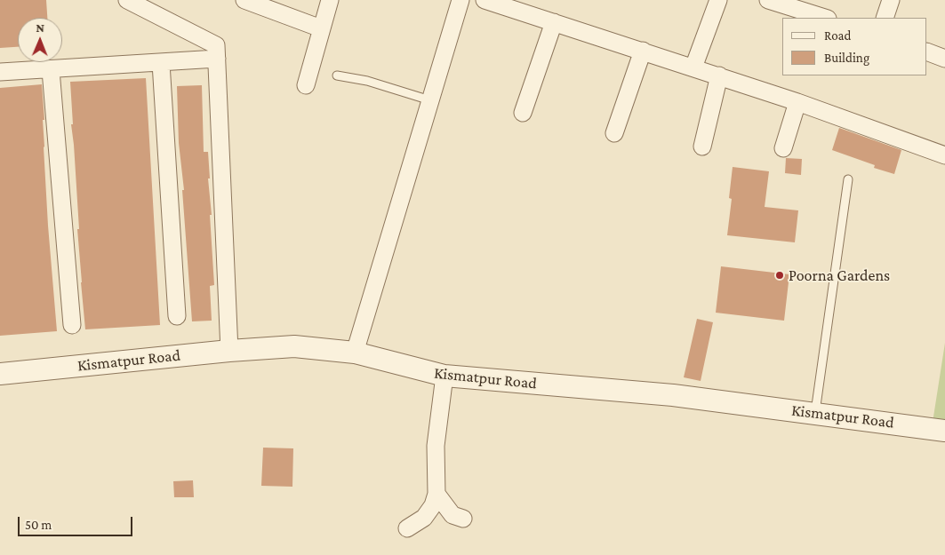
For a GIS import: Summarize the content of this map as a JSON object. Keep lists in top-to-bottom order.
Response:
{
  "streets": {
    "street": ["Kismatpur Road"]
  },
  "places": ["Poorna Gardens"],
  "legend": ["Road", "Building"],
  "scale_bar": "50 m",
  "north": "top"
}
